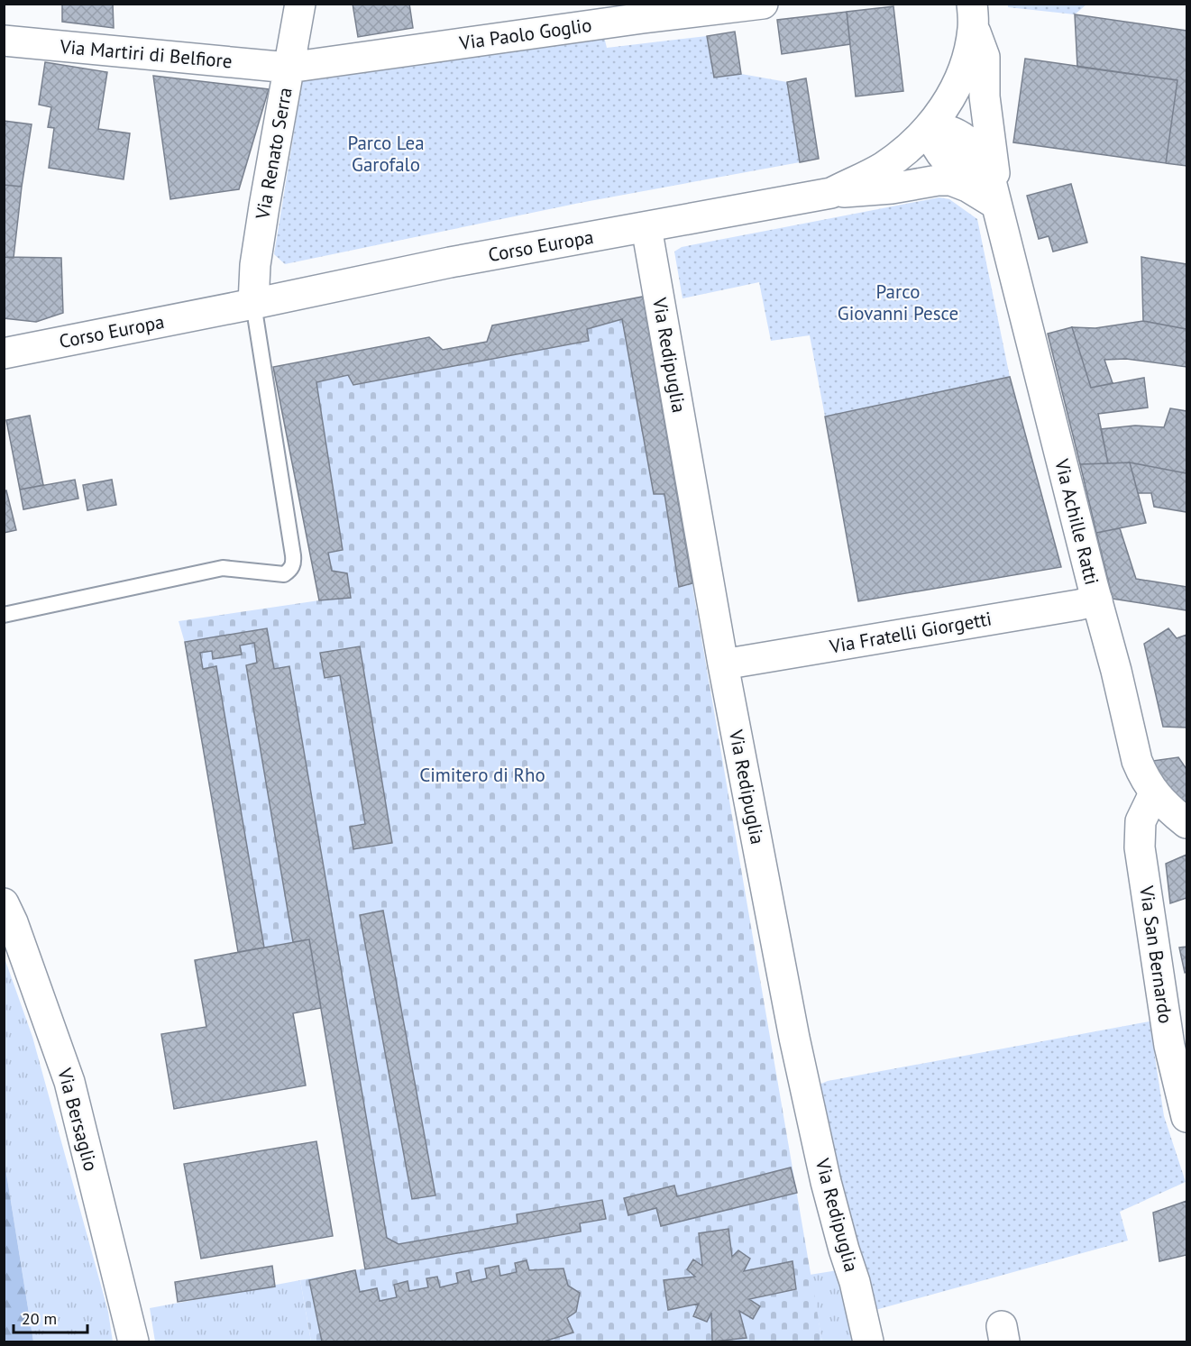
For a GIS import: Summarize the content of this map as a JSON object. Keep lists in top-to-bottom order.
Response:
{
  "streets": {
    "street": [
      "Via Paolo Goglio",
      "Via Martiri di Belfiore",
      "Via Renato Serra",
      "Corso Europa",
      "Via Redipuglia",
      "Via Achille Ratti",
      "Via Fratelli Giorgetti",
      "Via San Bernardo",
      "Via Bersaglio"
    ]
  },
  "crossings": [
    ["Via Paolo Goglio", "Via Martiri di Belfiore"],
    ["Via Paolo Goglio", "Via Renato Serra"],
    ["Via Martiri di Belfiore", "Via Renato Serra"],
    ["Via Renato Serra", "Corso Europa"],
    ["Corso Europa", "Via Redipuglia"],
    ["Corso Europa", "Via Achille Ratti"],
    ["Via Redipuglia", "Via Fratelli Giorgetti"],
    ["Via Achille Ratti", "Via Fratelli Giorgetti"],
    ["Via Achille Ratti", "Via San Bernardo"]
  ],
  "parks": ["Parco Lea Garofalo", "Parco Giovanni Pesce", "Cimitero di Rho"],
  "scale_bar": "20 m"
}
